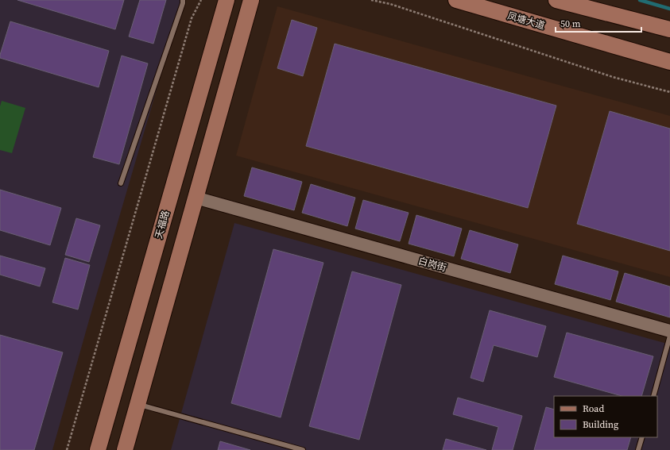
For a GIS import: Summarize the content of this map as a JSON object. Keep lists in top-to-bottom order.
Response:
{
  "streets": {
    "main road": ["凤塘大道", "天福路"],
    "street": ["白岗街"]
  },
  "legend": ["Road", "Building"],
  "scale_bar": "50 m"
}
